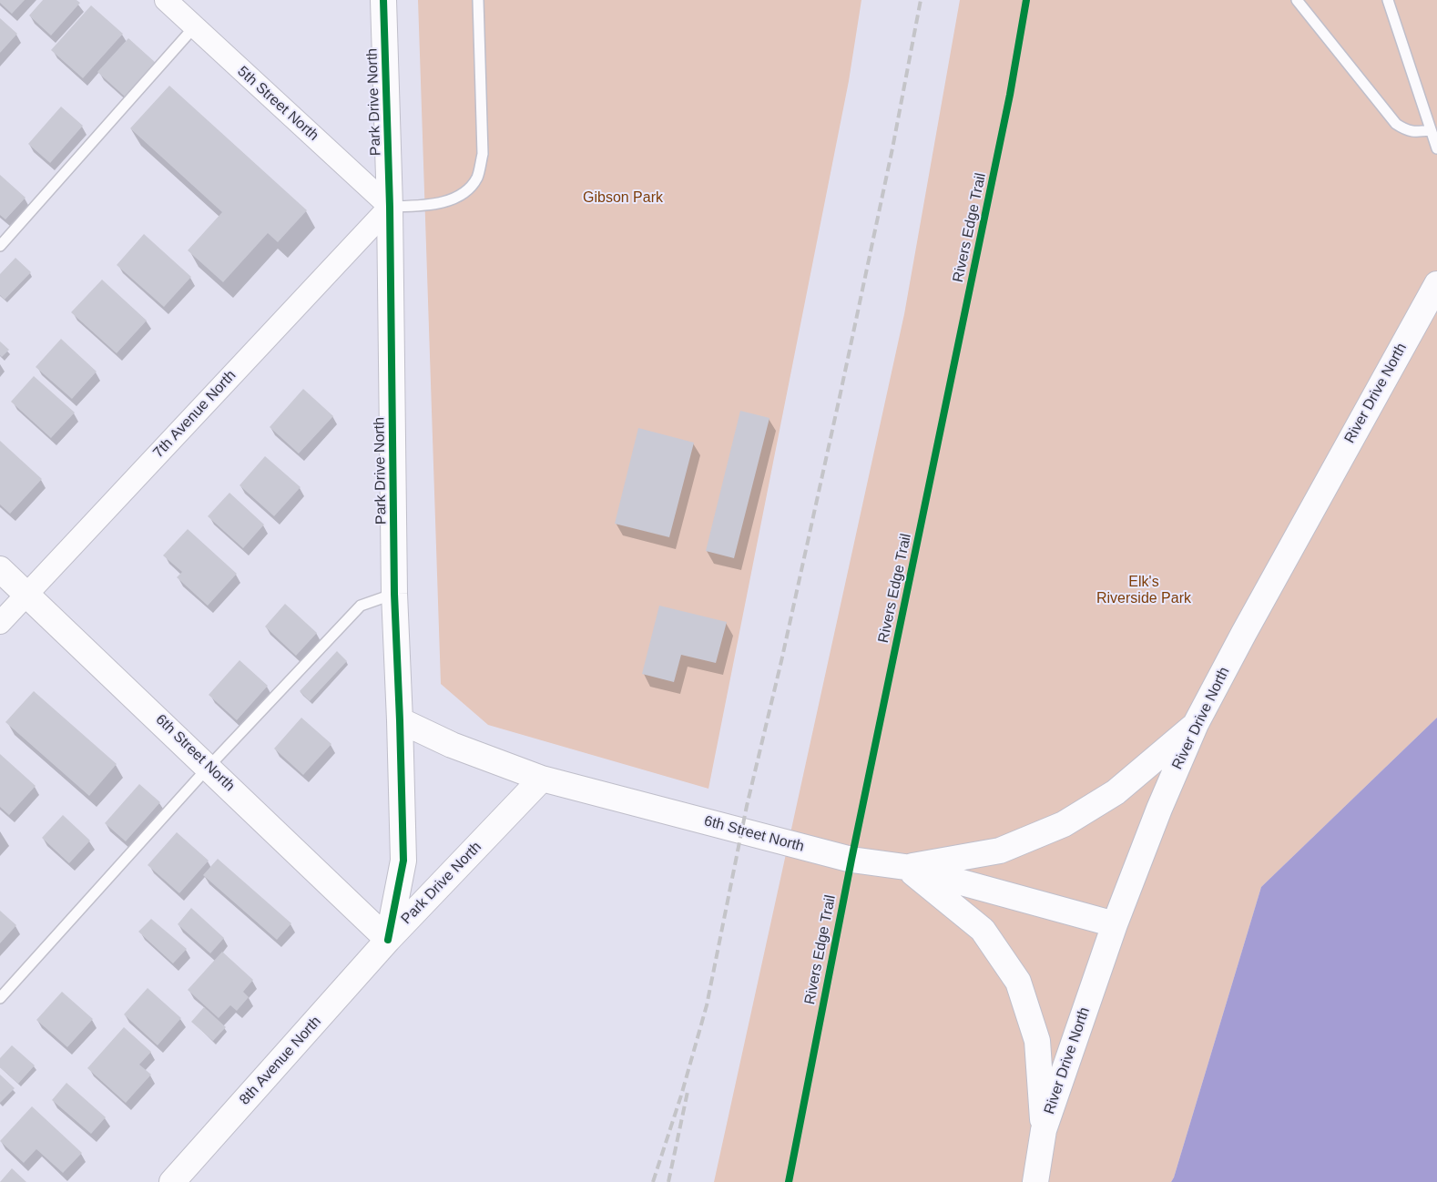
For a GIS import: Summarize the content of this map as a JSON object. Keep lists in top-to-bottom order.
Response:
{
  "streets": {
    "street": [
      "Park Drive North",
      "5th Street North",
      "River Drive North",
      "7th Avenue North",
      "6th Street North",
      "8th Avenue North"
    ],
    "cycle path": ["Rivers Edge Trail"]
  },
  "crossings": [
    ["Park Drive North", "5th Street North"],
    ["Park Drive North", "7th Avenue North"],
    ["Park Drive North", "6th Street North"],
    ["Park Drive North", "8th Avenue North"],
    ["5th Street North", "7th Avenue North"],
    ["River Drive North", "6th Street North"],
    ["7th Avenue North", "6th Street North"],
    ["6th Street North", "8th Avenue North"]
  ],
  "parks": ["Gibson Park", "Elk's Riverside Park"]
}
